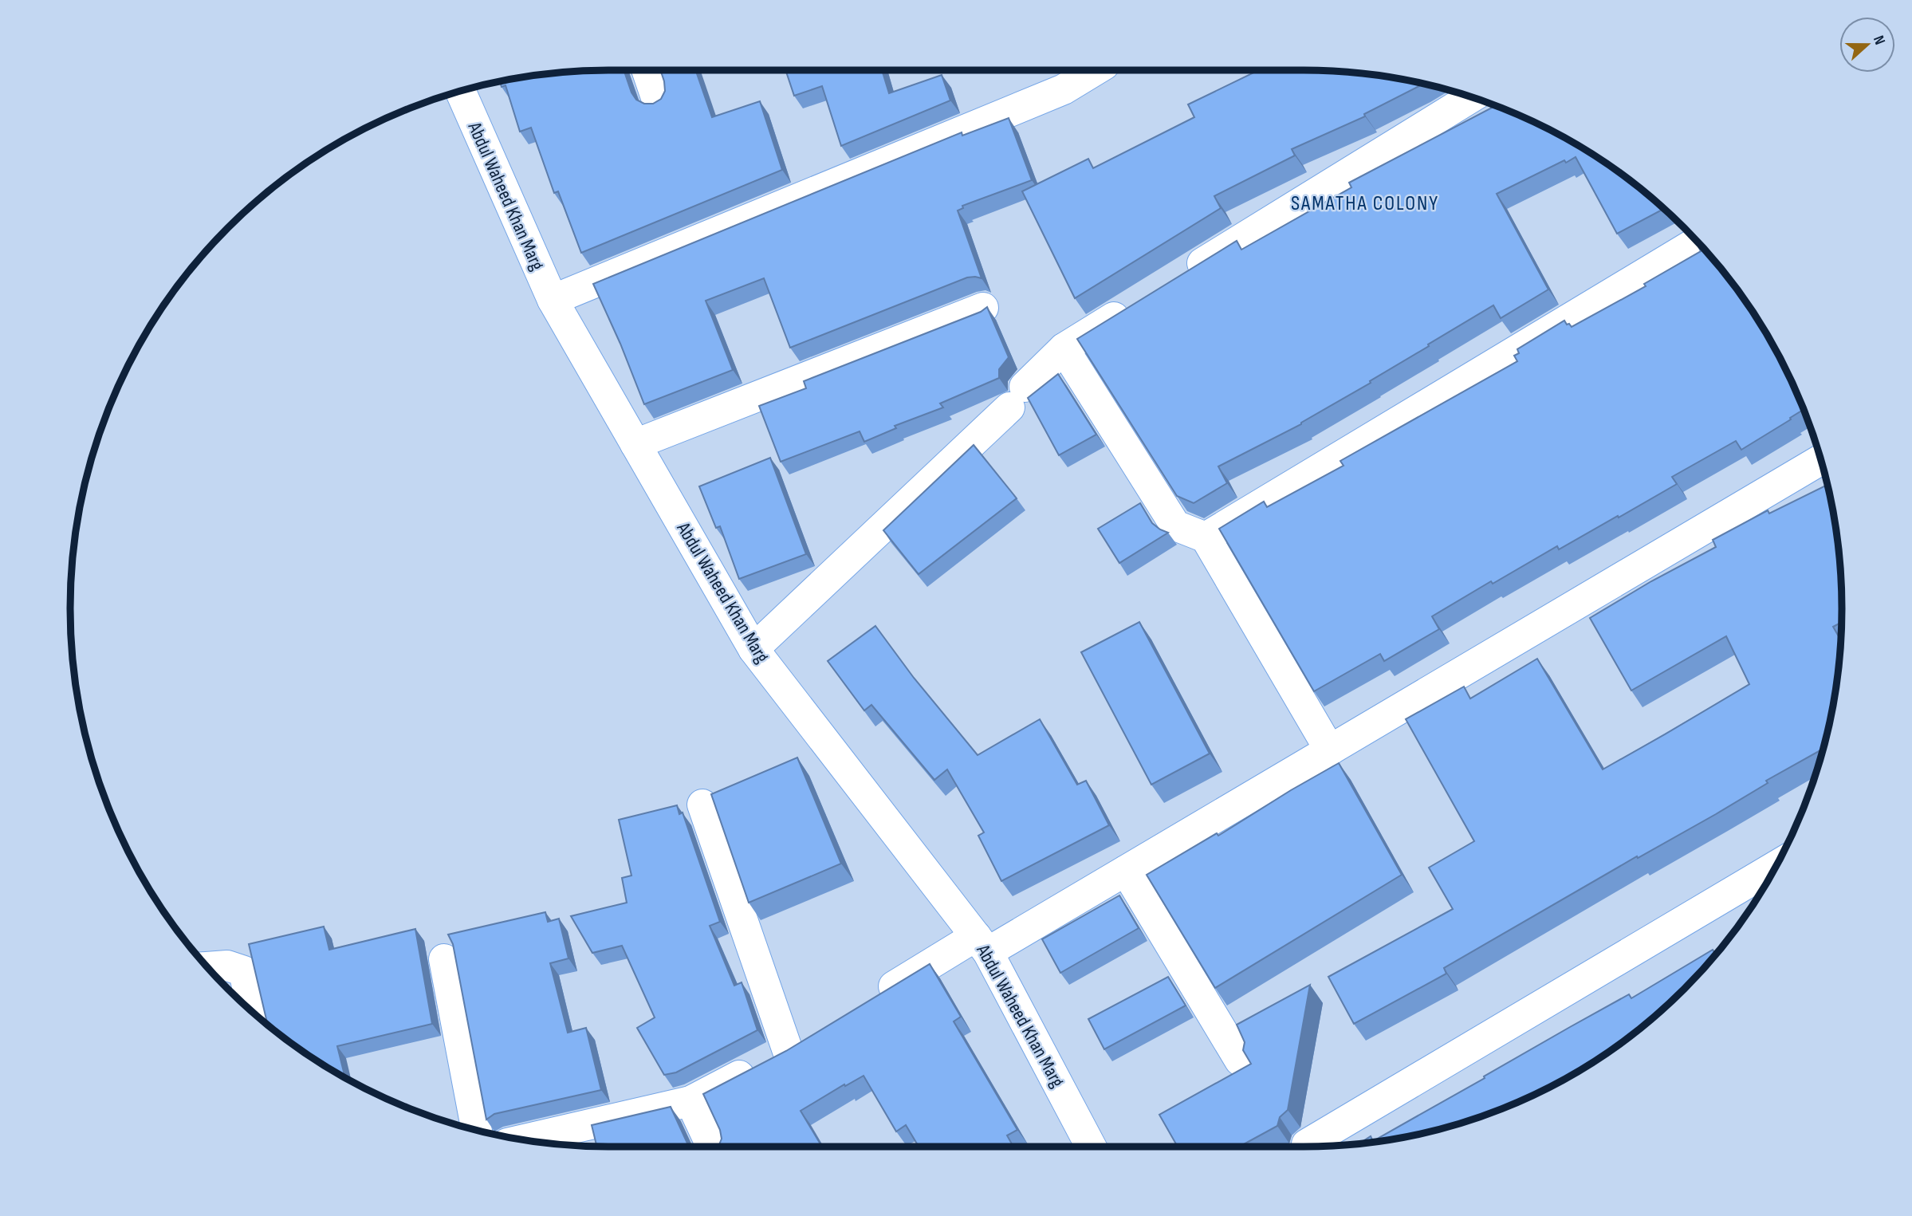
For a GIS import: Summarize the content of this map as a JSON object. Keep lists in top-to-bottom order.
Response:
{
  "streets": {
    "street": ["Abdul Waheed Khan Marg"]
  },
  "districts": ["SAMATHA COLONY"],
  "north": "right"
}
